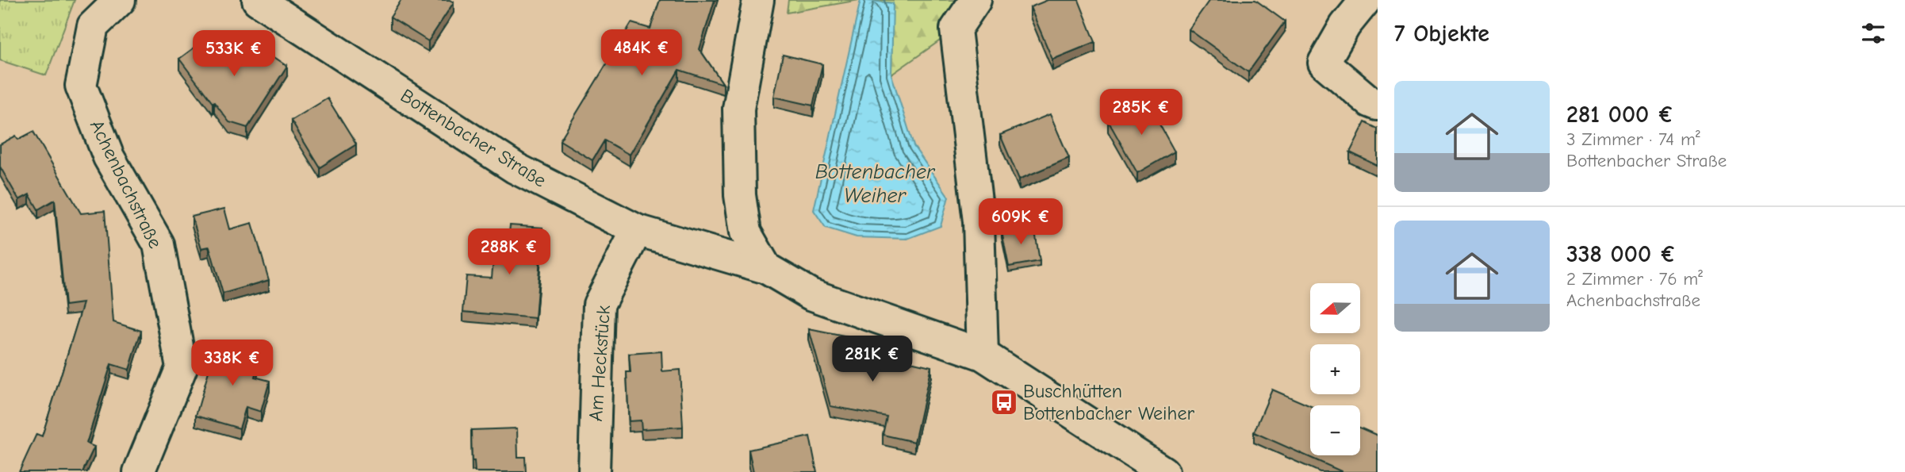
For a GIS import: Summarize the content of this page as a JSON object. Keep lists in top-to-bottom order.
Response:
{
  "streets": {
    "street": ["Bottenbacher Straße", "Achenbachstraße", "Am Heckstück"]
  },
  "crossings": [
    ["Bottenbacher Straße", "Am Heckstück"]
  ],
  "water": ["Bottenbacher Weiher"],
  "places": {
    "bus stop": ["Buschhütten Bottenbacher Weiher"]
  },
  "north": "left",
  "page": {
    "heading": "7 Objekte",
    "price": [
      "484K €",
      "533K €",
      "285K €",
      "609K €",
      "288K €",
      "281K €",
      "338K €"
    ],
    "list": [
      {
        "name": "281 000 €",
        "note": "3 Zimmer · 74 m² · Bottenbacher Straße"
      },
      {
        "name": "338 000 €",
        "note": "2 Zimmer · 76 m² · Achenbachstraße"
      }
    ],
    "map_buttons": ["+", "−"]
  }
}
